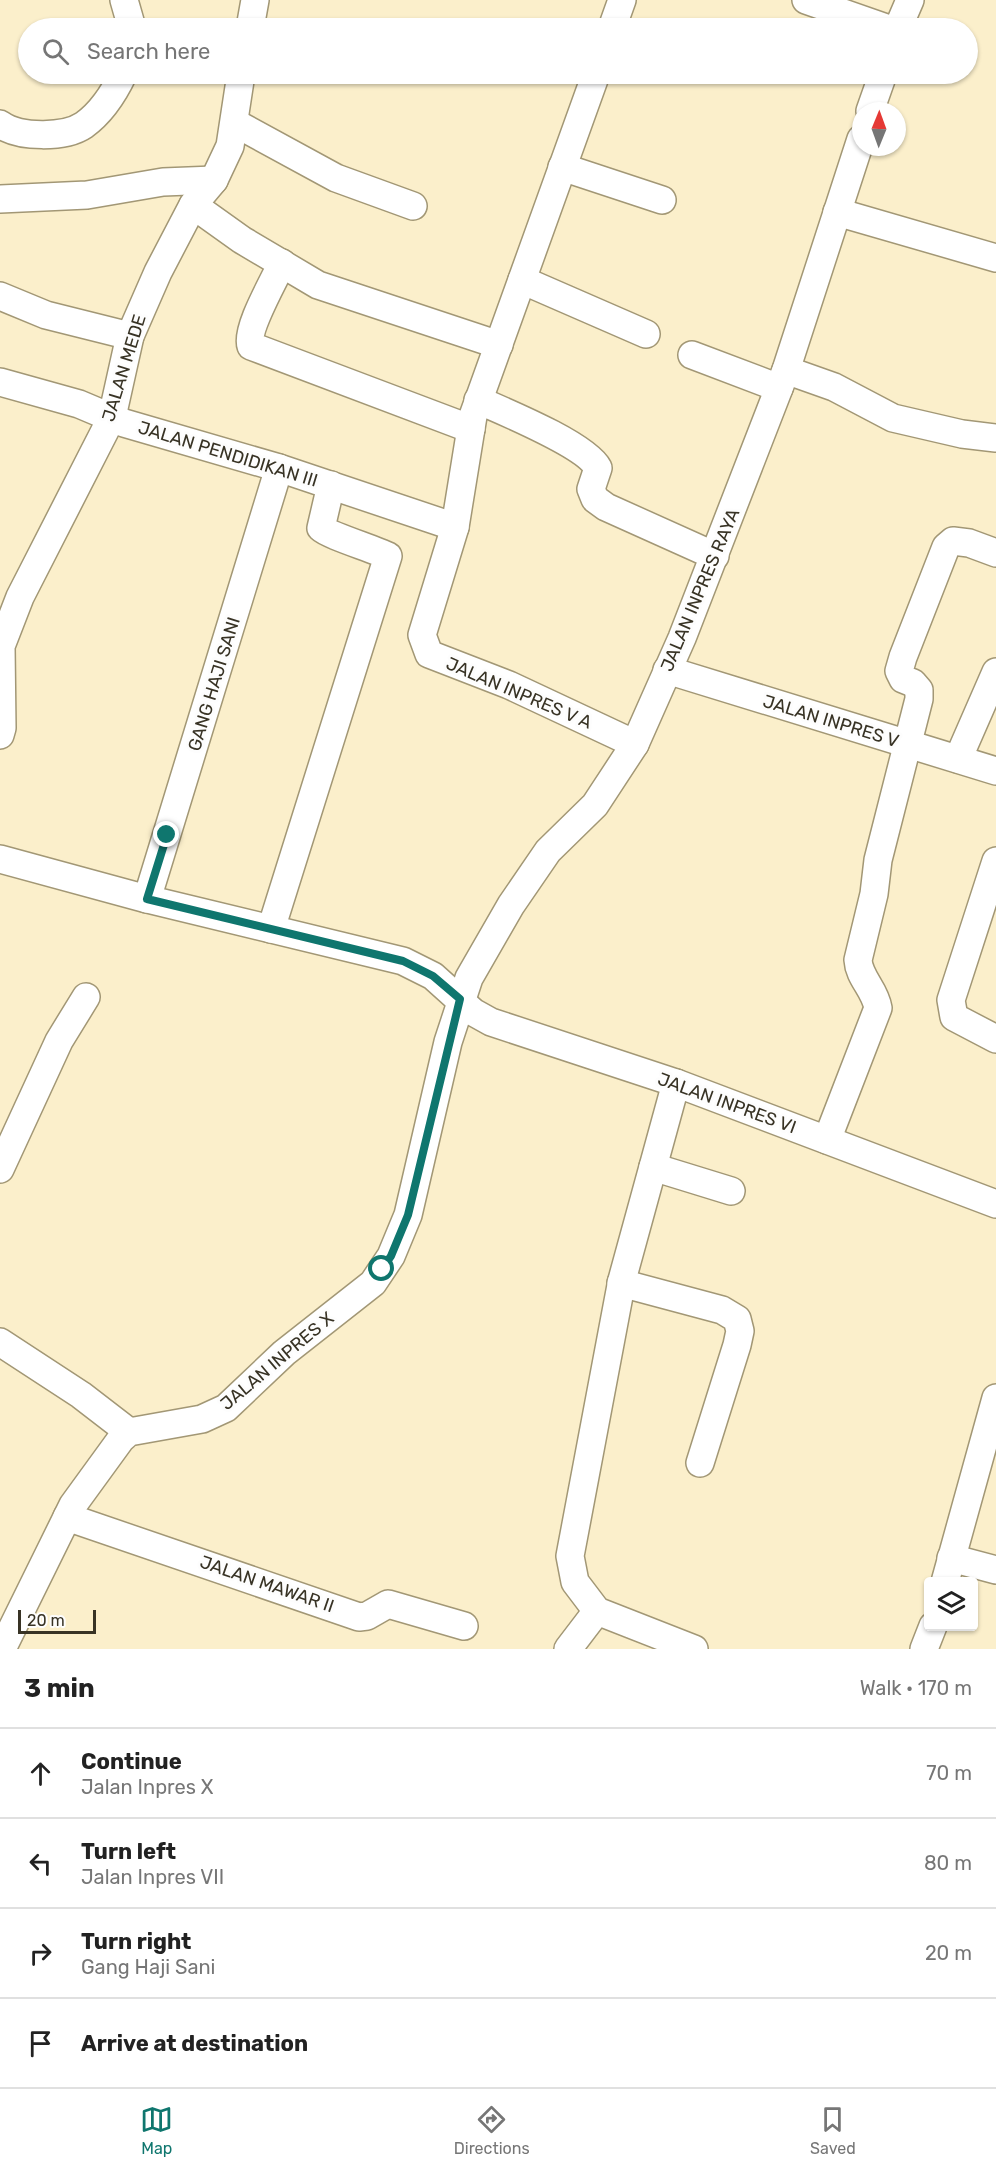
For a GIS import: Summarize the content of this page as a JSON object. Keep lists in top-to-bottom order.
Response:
{
  "streets": {
    "street": [
      "JALAN MEDE",
      "JALAN PENDIDIKAN III",
      "JALAN INPRES RAYA",
      "GANG HAJI SANI",
      "JALAN INPRES V A",
      "JALAN INPRES V",
      "JALAN INPRES VI",
      "JALAN INPRES X",
      "JALAN MAWAR II"
    ]
  },
  "crossings": [
    ["JALAN MEDE", "JALAN PENDIDIKAN III"],
    ["JALAN PENDIDIKAN III", "GANG HAJI SANI"],
    ["JALAN PENDIDIKAN III", "JALAN INPRES V A"],
    ["JALAN INPRES RAYA", "JALAN INPRES V A"],
    ["JALAN INPRES RAYA", "JALAN INPRES V"],
    ["JALAN INPRES RAYA", "JALAN INPRES VI"],
    ["JALAN INPRES RAYA", "JALAN INPRES X"],
    ["GANG HAJI SANI", "JALAN INPRES VI"],
    ["JALAN INPRES VI", "JALAN INPRES X"]
  ],
  "scale_bar": "20 m",
  "north": "top",
  "page": {
    "search": "Search here",
    "scale": "20 m",
    "heading": ["3 min", "Walk · 170 m"],
    "list": [
      ["Continue", "Jalan Inpres X", "70 m"],
      ["Turn left", "Jalan Inpres VII", "80 m"],
      ["Turn right", "Gang Haji Sani", "20 m"],
      "Arrive at destination"
    ],
    "nav": ["Map", "Directions", "Saved"]
  }
}
